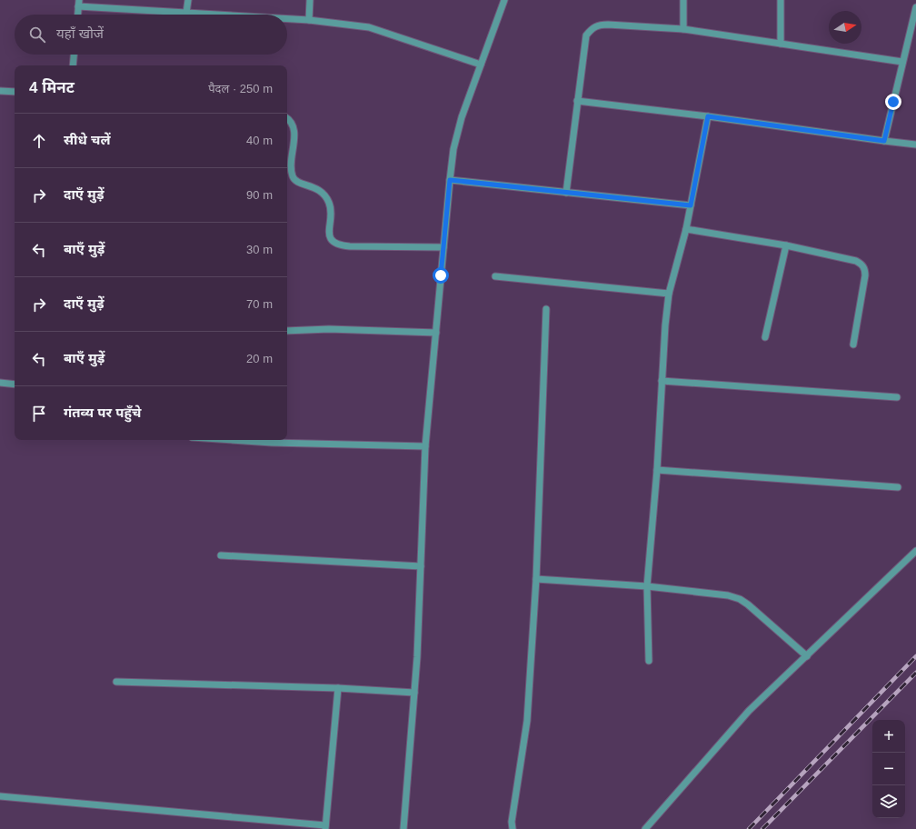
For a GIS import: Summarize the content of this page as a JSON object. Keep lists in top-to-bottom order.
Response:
{
  "north": "right",
  "page": {
    "search": "यहाँ खोजें",
    "heading": ["4 मिनट", "पैदल · 250 m"],
    "list": [
      ["सीधे चलें", "40 m"],
      ["दाएँ मुड़ें", "90 m"],
      ["बाएँ मुड़ें", "30 m"],
      ["दाएँ मुड़ें", "70 m"],
      ["बाएँ मुड़ें", "20 m"],
      "गंतव्य पर पहुँचे"
    ],
    "map_buttons": ["+", "−"]
  }
}
